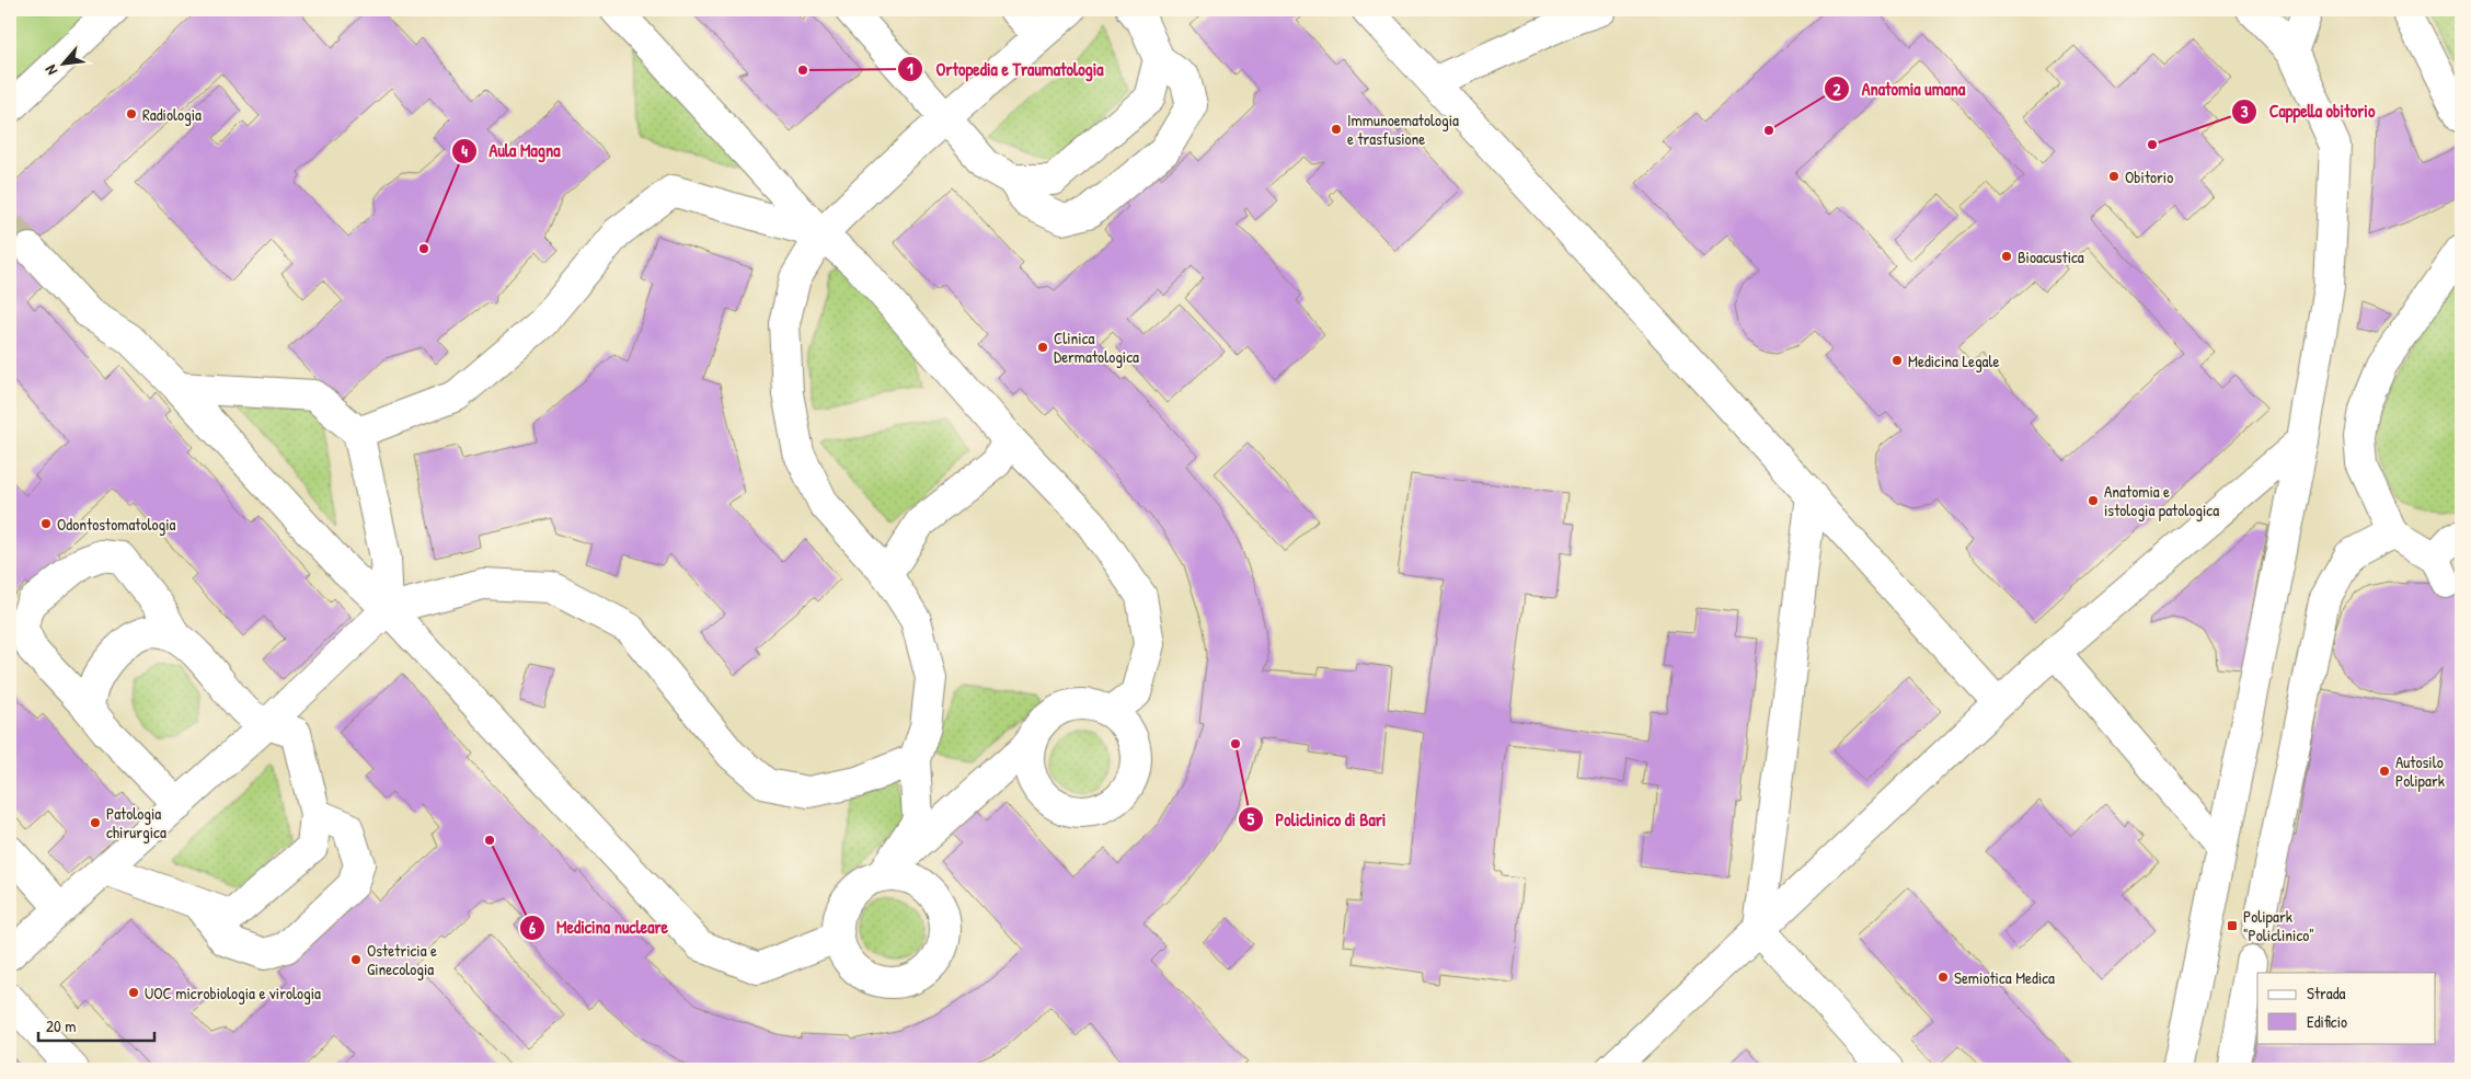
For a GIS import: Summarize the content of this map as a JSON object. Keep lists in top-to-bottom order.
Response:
{
  "places": {
    "other": [
      "Ortopedia e Traumatologia",
      "Radiologia",
      "Immunoematologia e trasfusione",
      "Anatomia umana",
      "Cappella obitorio",
      "Obitorio",
      "Aula Magna",
      "Bioacustica",
      "Clinica Dermatologica",
      "Medicina Legale",
      "Anatomia e istologia patologica",
      "Odontostomatologia",
      "Policlinico di Bari",
      "Autosilo Polipark",
      "Patologia chirurgica",
      "Medicina nucleare",
      "Ostetricia e Ginecologia",
      "Semiotica Medica",
      "UOC microbiologia e virologia"
    ],
    "transit": ["Polipark \"Policlinico\""]
  },
  "legend": ["Strada", "Edificio"],
  "scale_bar": "20 m",
  "north": "bottom left"
}
